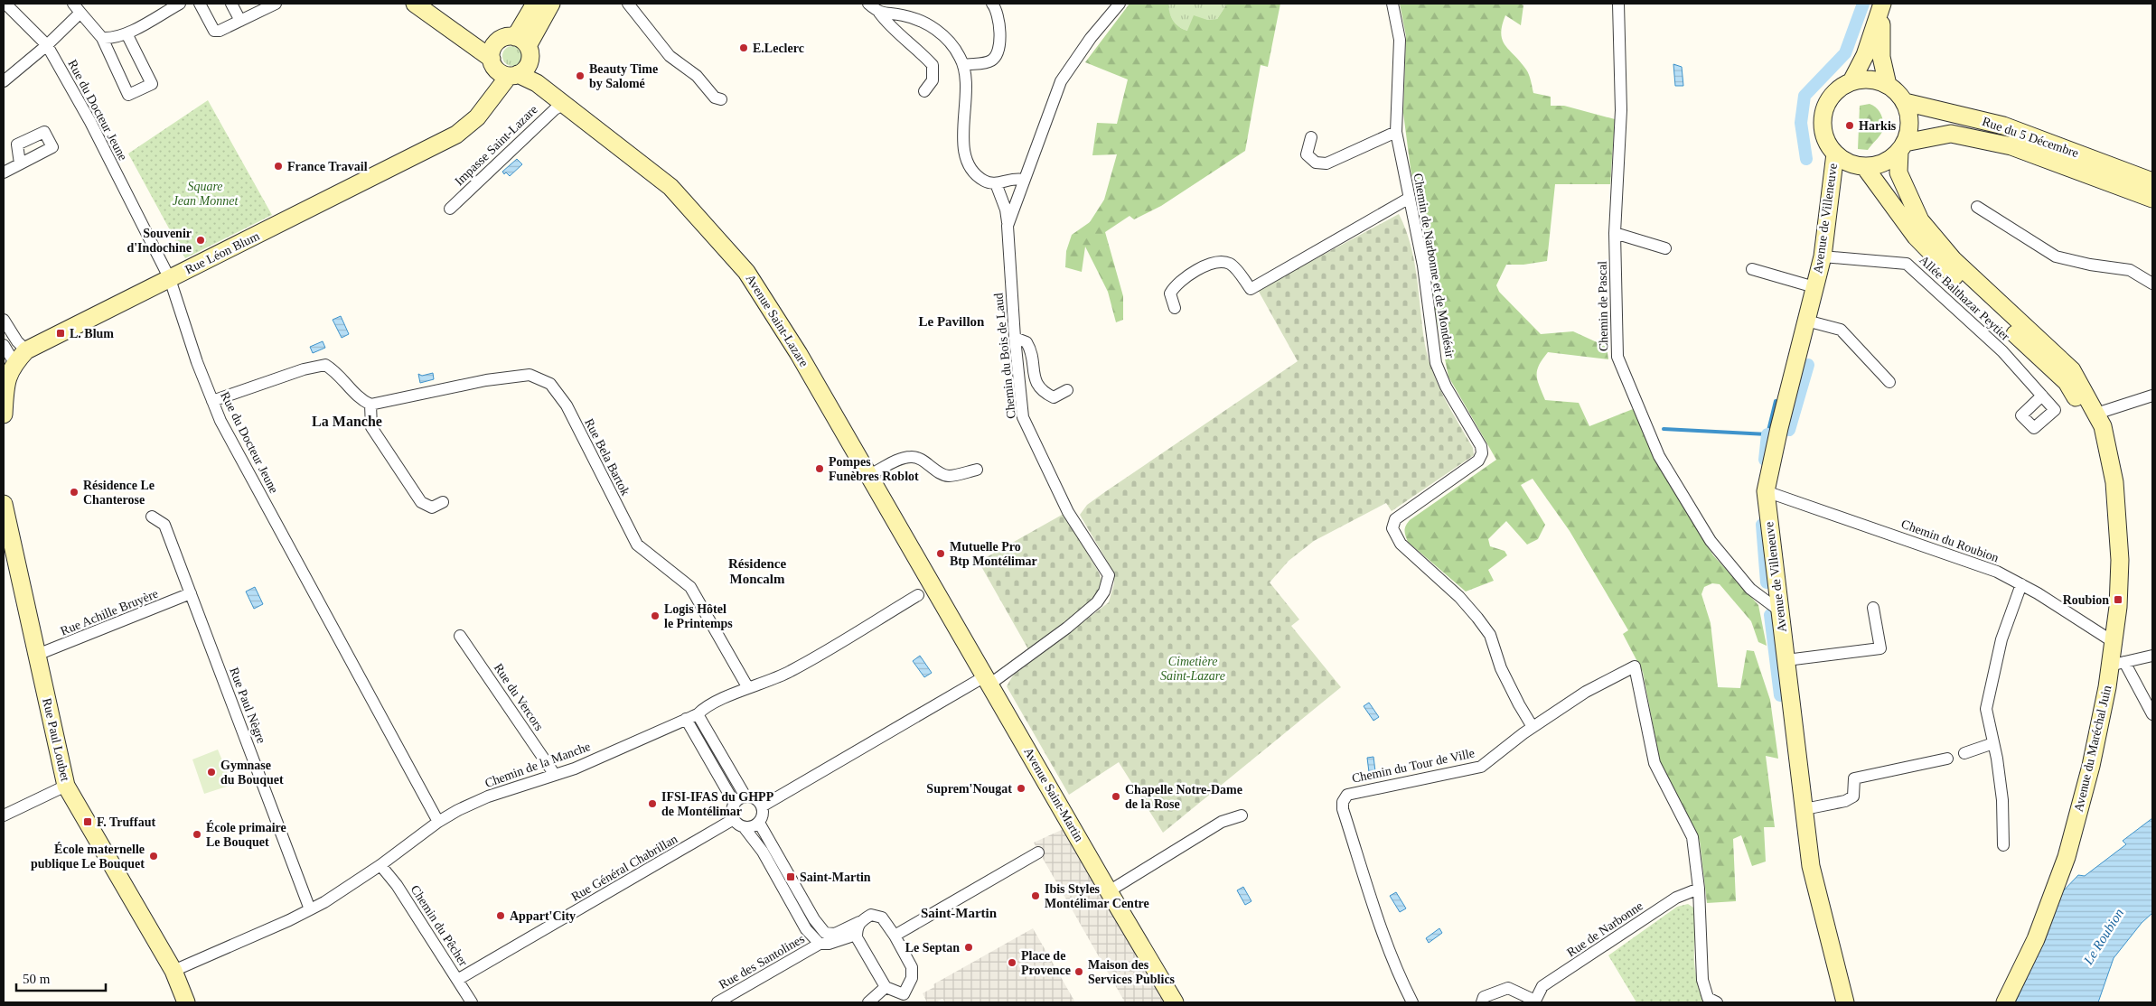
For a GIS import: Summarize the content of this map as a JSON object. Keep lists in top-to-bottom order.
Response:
{
  "streets": {
    "main road": [
      "Rue du 5 Décembre",
      "Avenue de Villeneuve",
      "Rue Léon Blum",
      "Avenue Saint-Lazare",
      "Rue Paul Loubet",
      "Avenue du Maréchal Juin",
      "Avenue Saint-Martin"
    ],
    "street": [
      "Rue du Docteur Jeune",
      "Impasse Saint-Lazare",
      "Chemin de Narbonne et de Mondésir",
      "Allée Balthazar Peytier",
      "Chemin de Pascal",
      "Chemin du Bois de Laud",
      "Rue Bela Bartok",
      "Chemin du Roubion",
      "Rue Achille Bruyère",
      "Rue du Vercors",
      "Rue Paul Nègre",
      "Chemin de la Manche",
      "Chemin du Tour de Ville",
      "Rue Général Chabrillan",
      "Chemin du Pêcher",
      "Rue de Narbonne",
      "Rue des Santolines"
    ]
  },
  "crossings": [
    ["Rue du Docteur Jeune", "Rue Léon Blum"],
    ["Rue du Docteur Jeune", "Chemin de la Manche"],
    ["Rue du 5 Décembre", "Avenue de Villeneuve"],
    ["Impasse Saint-Lazare", "Avenue Saint-Lazare"],
    ["Avenue de Villeneuve", "Allée Balthazar Peytier"],
    ["Avenue de Villeneuve", "Chemin de Pascal"],
    ["Avenue de Villeneuve", "Chemin du Roubion"],
    ["Rue Léon Blum", "Avenue Saint-Lazare"],
    ["Chemin de Narbonne et de Mondésir", "Chemin du Tour de Ville"],
    ["Avenue Saint-Lazare", "Avenue Saint-Martin"],
    ["Chemin du Bois de Laud", "Avenue Saint-Martin"],
    ["Rue Bela Bartok", "Chemin de la Manche"],
    ["Chemin du Roubion", "Avenue du Maréchal Juin"],
    ["Rue Achille Bruyère", "Rue Paul Nègre"],
    ["Rue Achille Bruyère", "Rue Paul Loubet"],
    ["Rue du Vercors", "Chemin de la Manche"],
    ["Rue Paul Nègre", "Chemin de la Manche"],
    ["Rue Paul Loubet", "Chemin de la Manche"],
    ["Chemin de la Manche", "Chemin du Pêcher"],
    ["Chemin du Tour de Ville", "Rue de Narbonne"],
    ["Rue Général Chabrillan", "Chemin du Pêcher"]
  ],
  "districts": [
    "Le Pavillon",
    "La Manche",
    "Résidence Moncalm",
    "Saint-Martin"
  ],
  "water": ["Le Roubion"],
  "parks": ["Square Jean Monnet", "Cimetière Saint-Lazare"],
  "places": {
    "other": [
      "E.Leclerc",
      "Beauty Time by Salomé",
      "Harkis",
      "France Travail",
      "Souvenir d'Indochine",
      "Pompes Funèbres Roblot",
      "Résidence Le Chanterose",
      "Mutuelle Pro Btp Montélimar",
      "Logis Hôtel le Printemps",
      "Gymnase du Bouquet",
      "Suprem'Nougat",
      "Chapelle Notre-Dame de la Rose",
      "IFSI-IFAS du GHPP de Montélimar",
      "École primaire Le Bouquet",
      "École maternelle publique Le Bouquet",
      "Ibis Styles Montélimar Centre",
      "Appart'City",
      "Le Septan",
      "Place de Provence",
      "Maison des Services Publics"
    ],
    "transit": [
      "L. Blum",
      "Roubion",
      "F. Truffaut",
      "Saint-Martin"
    ]
  },
  "scale_bar": "50 m"
}
